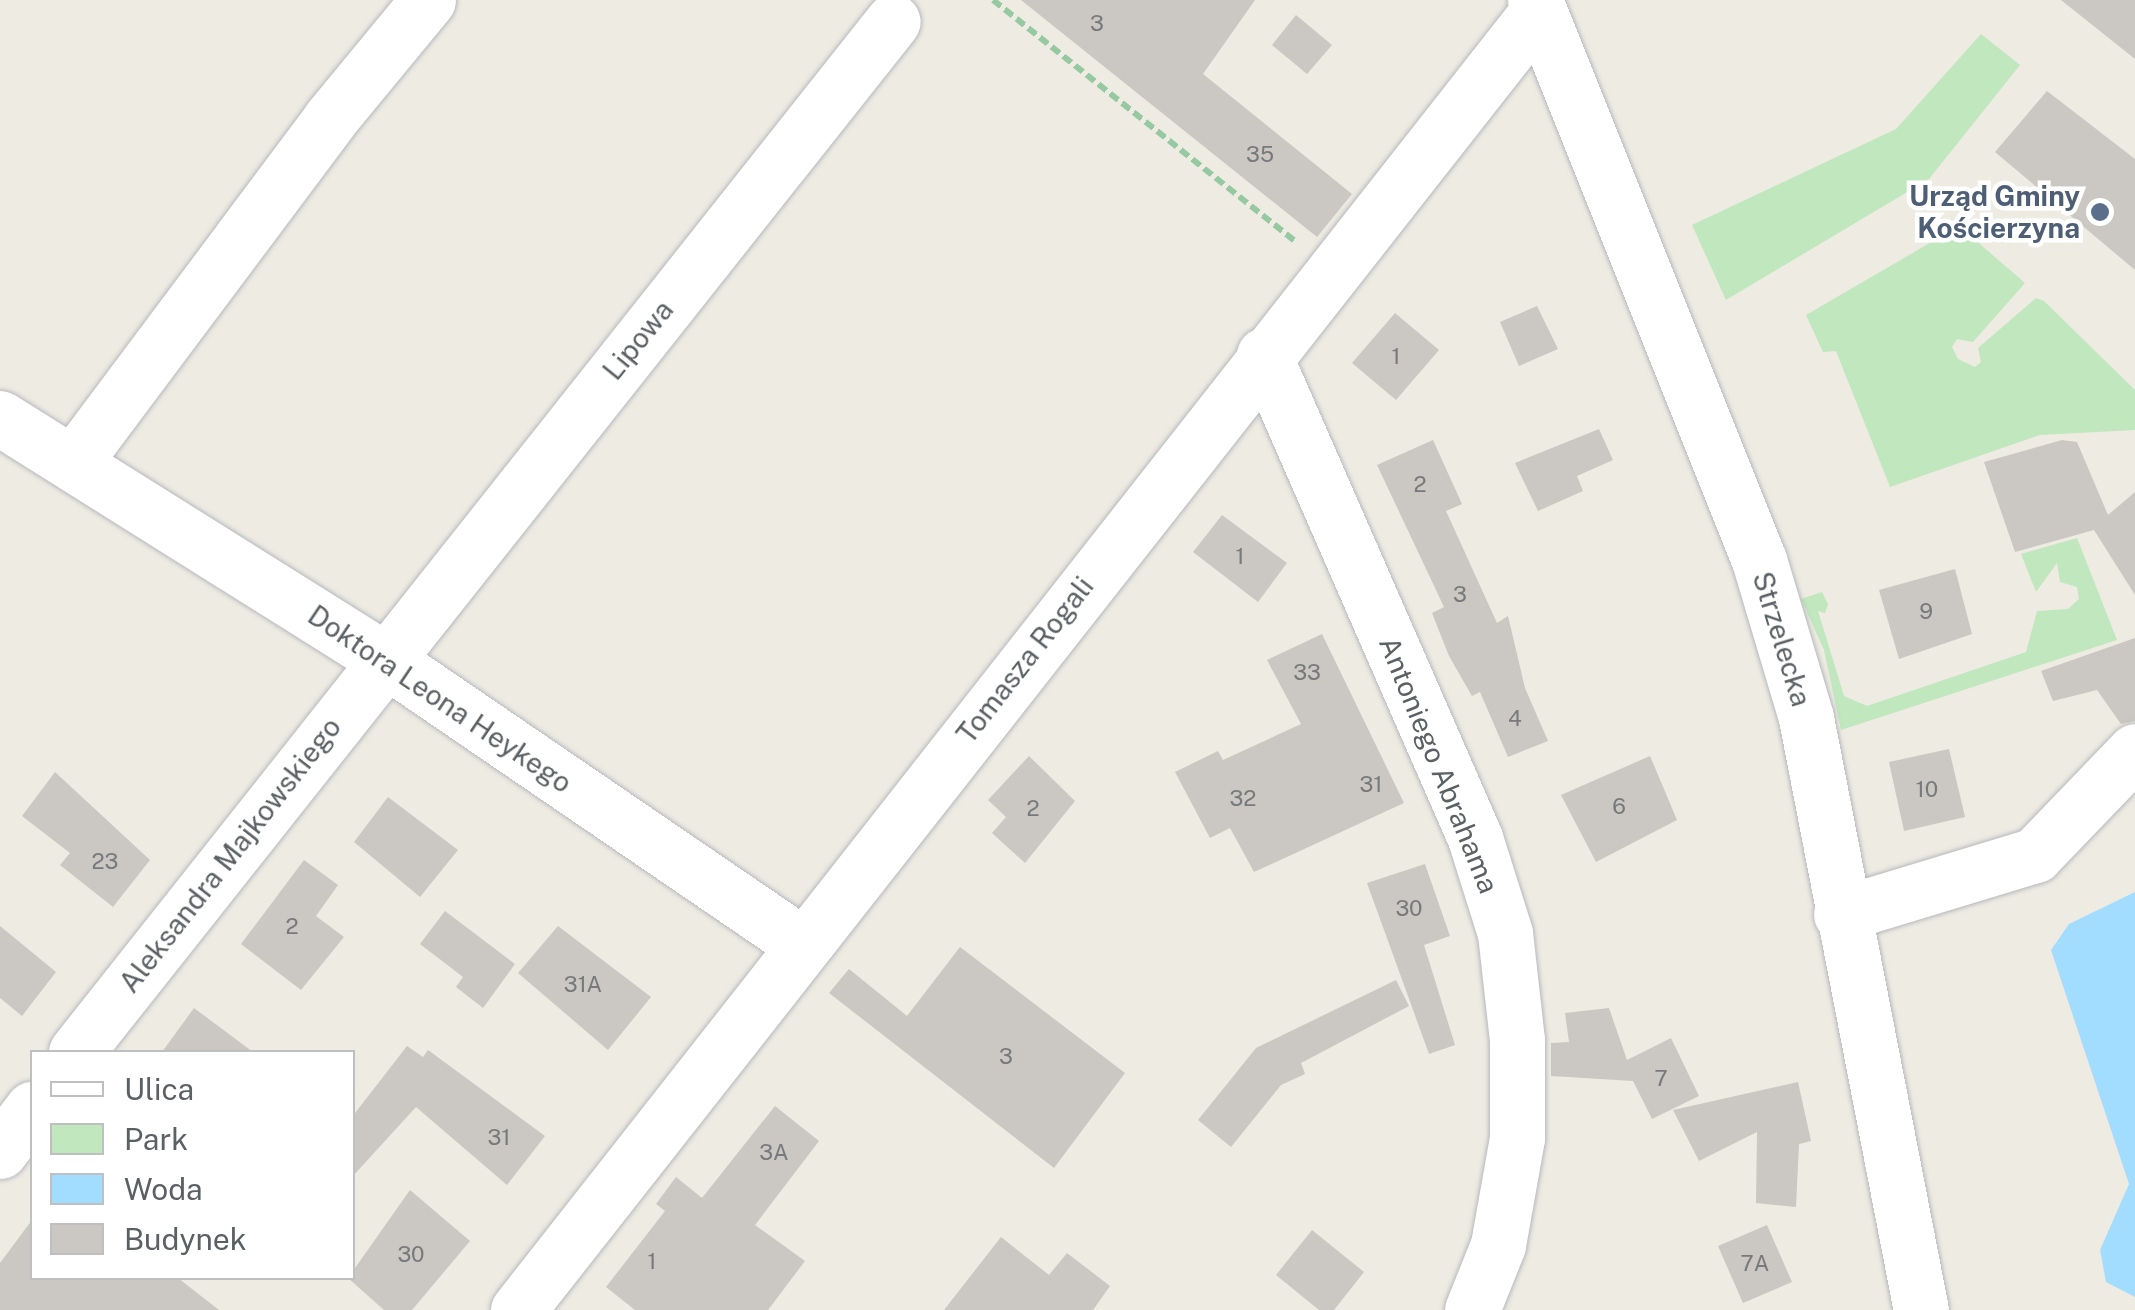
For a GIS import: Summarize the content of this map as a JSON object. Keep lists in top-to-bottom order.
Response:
{
  "streets": {
    "street": [
      "Lipowa",
      "Strzelecka",
      "Tomasza Rogali",
      "Doktora Leona Heykego",
      "Antoniego Abrahama",
      "Aleksandra Majkowskiego"
    ]
  },
  "crossings": [
    ["Lipowa", "Doktora Leona Heykego"],
    ["Lipowa", "Aleksandra Majkowskiego"],
    ["Strzelecka", "Tomasza Rogali"],
    ["Tomasza Rogali", "Doktora Leona Heykego"],
    ["Tomasza Rogali", "Antoniego Abrahama"],
    ["Doktora Leona Heykego", "Aleksandra Majkowskiego"]
  ],
  "places": ["Urząd Gminy Kościerzyna"],
  "house_numbers": [
    "3",
    "35",
    "1",
    "2",
    "1",
    "3",
    "9",
    "33",
    "4",
    "31",
    "10",
    "32",
    "6",
    "2",
    "23",
    "30",
    "2",
    "31A",
    "3",
    "7",
    "31",
    "3A",
    "30",
    "1",
    "7A"
  ],
  "legend": [
    "Ulica",
    "Park",
    "Woda",
    "Budynek"
  ]
}
